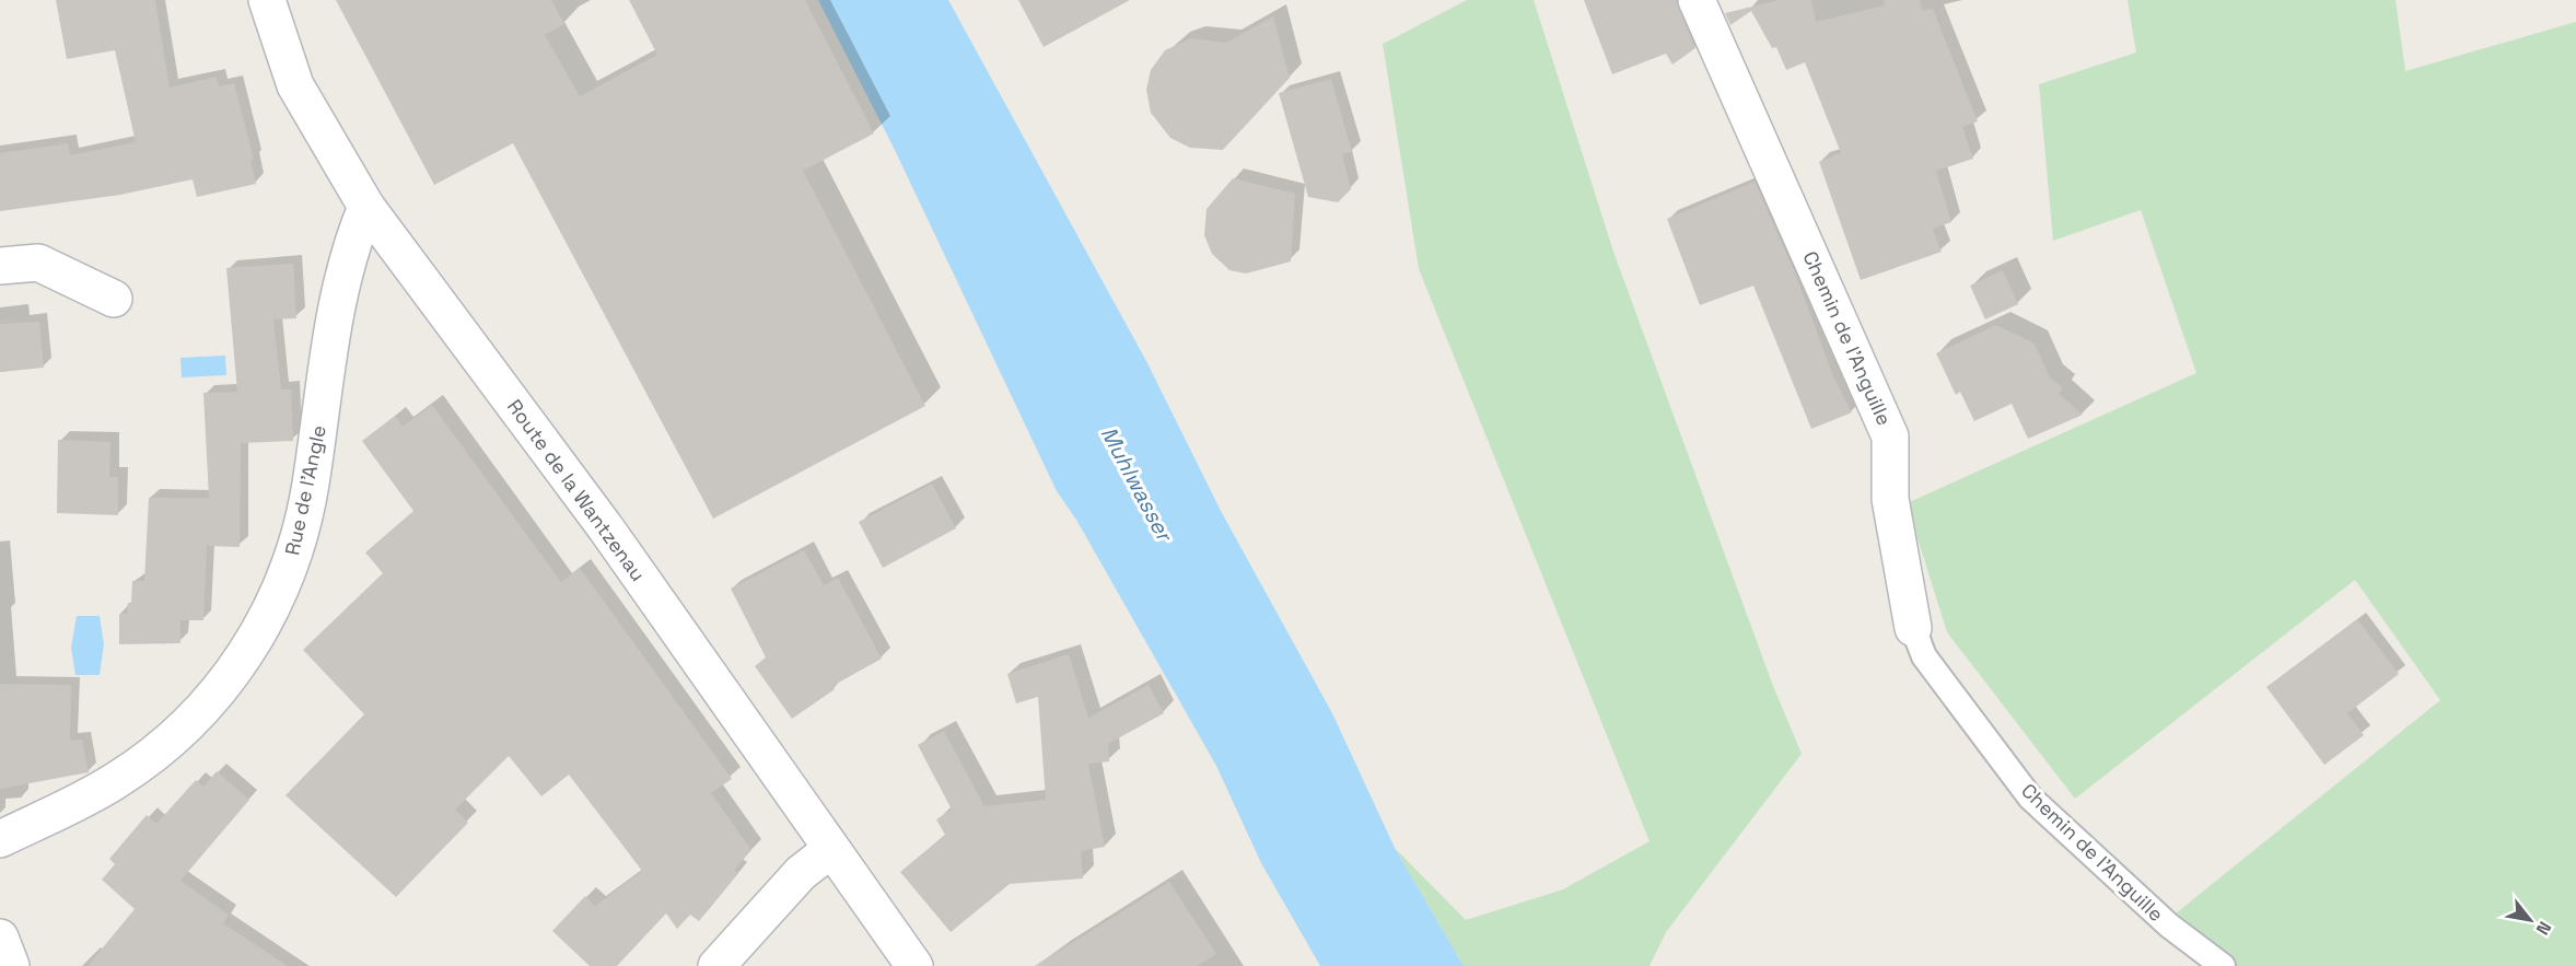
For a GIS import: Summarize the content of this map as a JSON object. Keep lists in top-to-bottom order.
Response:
{
  "streets": {
    "street": ["Chemin de l'Anguille", "Rue de l'Angle", "Route de la Wantzenau"]
  },
  "crossings": [
    ["Rue de l'Angle", "Route de la Wantzenau"]
  ],
  "water": ["Muhlwasser"],
  "north": "bottom right"
}
